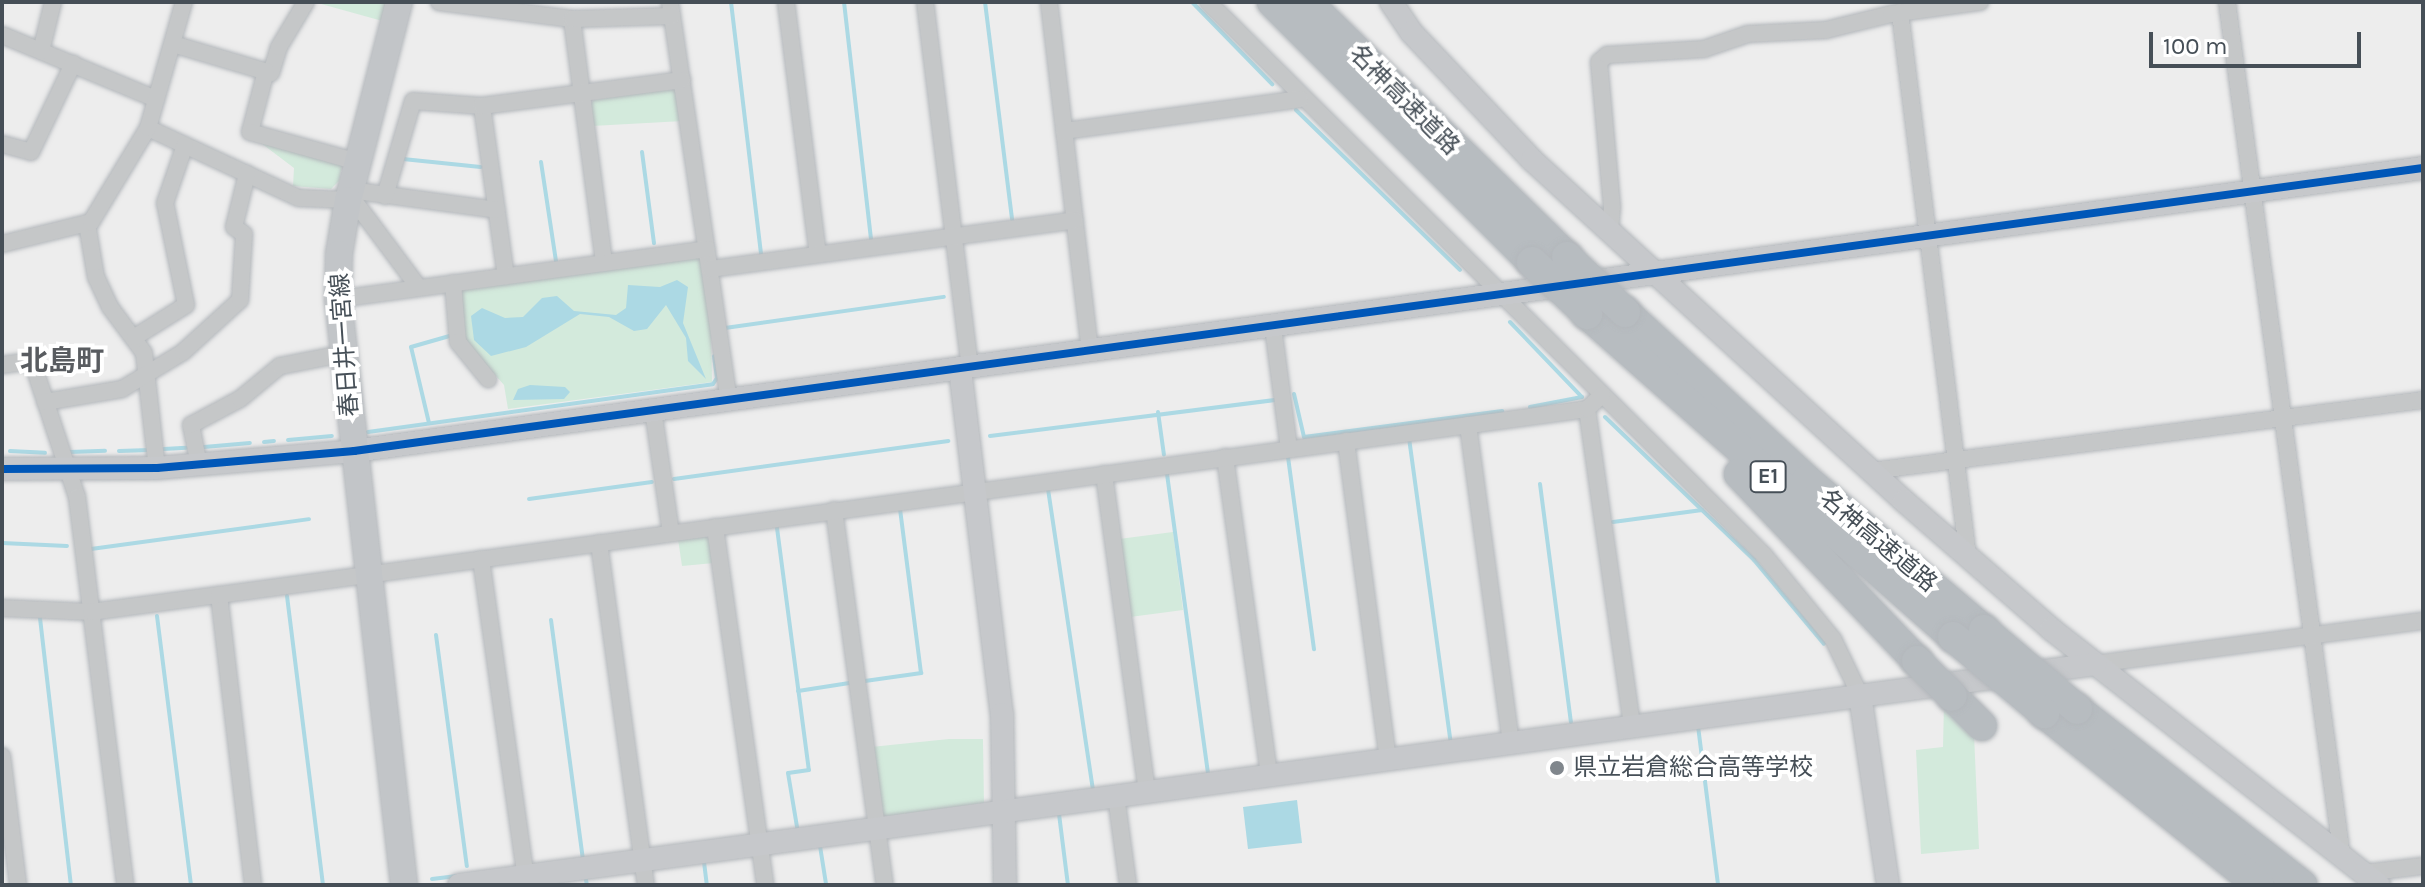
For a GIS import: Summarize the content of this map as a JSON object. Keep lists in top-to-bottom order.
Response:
{
  "streets": {
    "highway": ["名神高速道路", "E1"],
    "main road": ["春日井一宮線"]
  },
  "districts": ["北島町"],
  "places": ["県立岩倉総合高等学校"],
  "scale_bar": "100 m"
}
